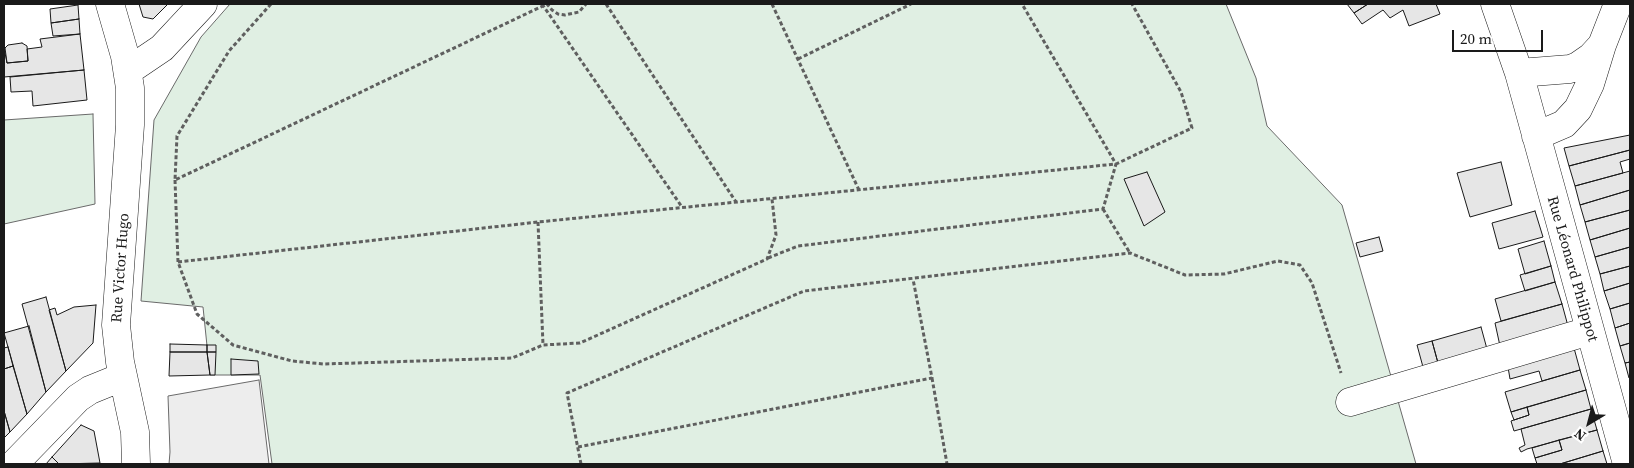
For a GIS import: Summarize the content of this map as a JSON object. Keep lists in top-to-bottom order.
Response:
{
  "streets": {
    "street": ["Rue Victor Hugo", "Rue Léonard Philippot"]
  },
  "scale_bar": "20 m",
  "north": "bottom left"
}
